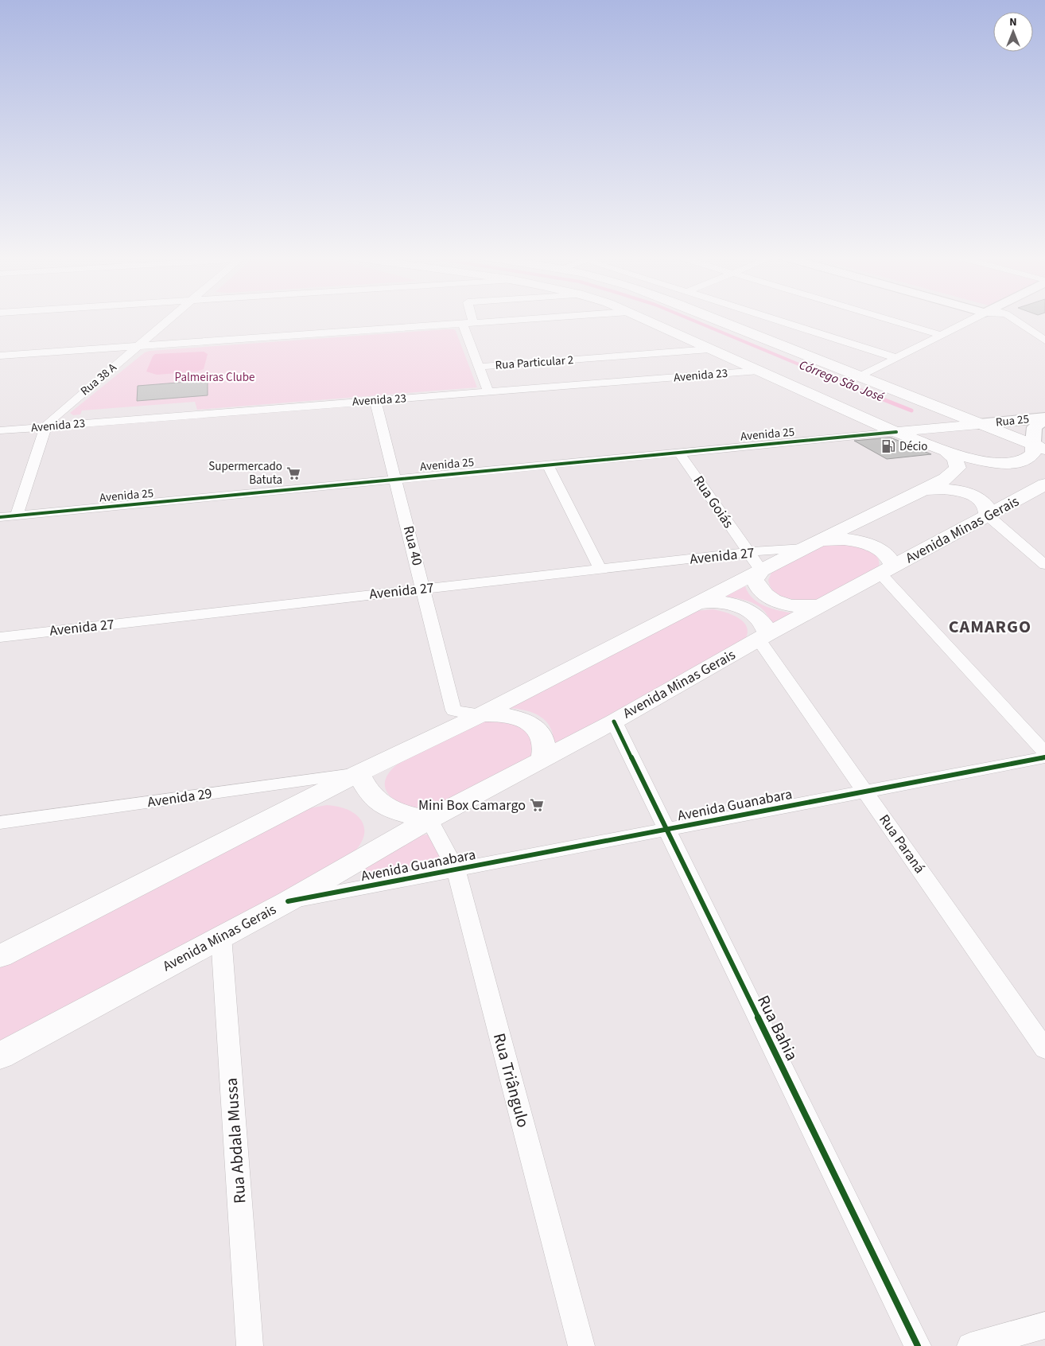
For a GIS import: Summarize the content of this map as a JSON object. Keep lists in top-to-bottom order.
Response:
{
  "streets": {
    "main road": ["Avenida Minas Gerais"],
    "street": [
      "Rua Particular 2",
      "Avenida 23",
      "Rua 38 A",
      "Rua 25",
      "Avenida 25",
      "Rua Goiás",
      "Rua 40",
      "Avenida 27",
      "Avenida 29",
      "Avenida Guanabara",
      "Rua Paraná",
      "Rua Bahia",
      "Rua Triângulo",
      "Rua Abdala Mussa"
    ]
  },
  "crossings": [
    ["Avenida 23", "Rua 38 A"],
    ["Avenida 23", "Rua 40"],
    ["Rua 38 A", "Avenida 25"],
    ["Avenida 25", "Rua Goiás"],
    ["Avenida 25", "Rua 40"],
    ["Rua Goiás", "Avenida 27"],
    ["Avenida Minas Gerais", "Avenida Guanabara"],
    ["Avenida Minas Gerais", "Rua Paraná"],
    ["Avenida Minas Gerais", "Rua Bahia"],
    ["Avenida Minas Gerais", "Rua Triângulo"],
    ["Avenida Minas Gerais", "Rua Abdala Mussa"],
    ["Rua 40", "Avenida 27"],
    ["Avenida Guanabara", "Rua Paraná"],
    ["Avenida Guanabara", "Rua Bahia"],
    ["Avenida Guanabara", "Rua Triângulo"]
  ],
  "districts": ["CAMARGO"],
  "water": ["Córrego São José"],
  "parks": ["Palmeiras Clube"],
  "places": {
    "fuel station": ["Décio"],
    "supermarket": ["Supermercado Batuta", "Mini Box Camargo"]
  },
  "north": "top"
}
